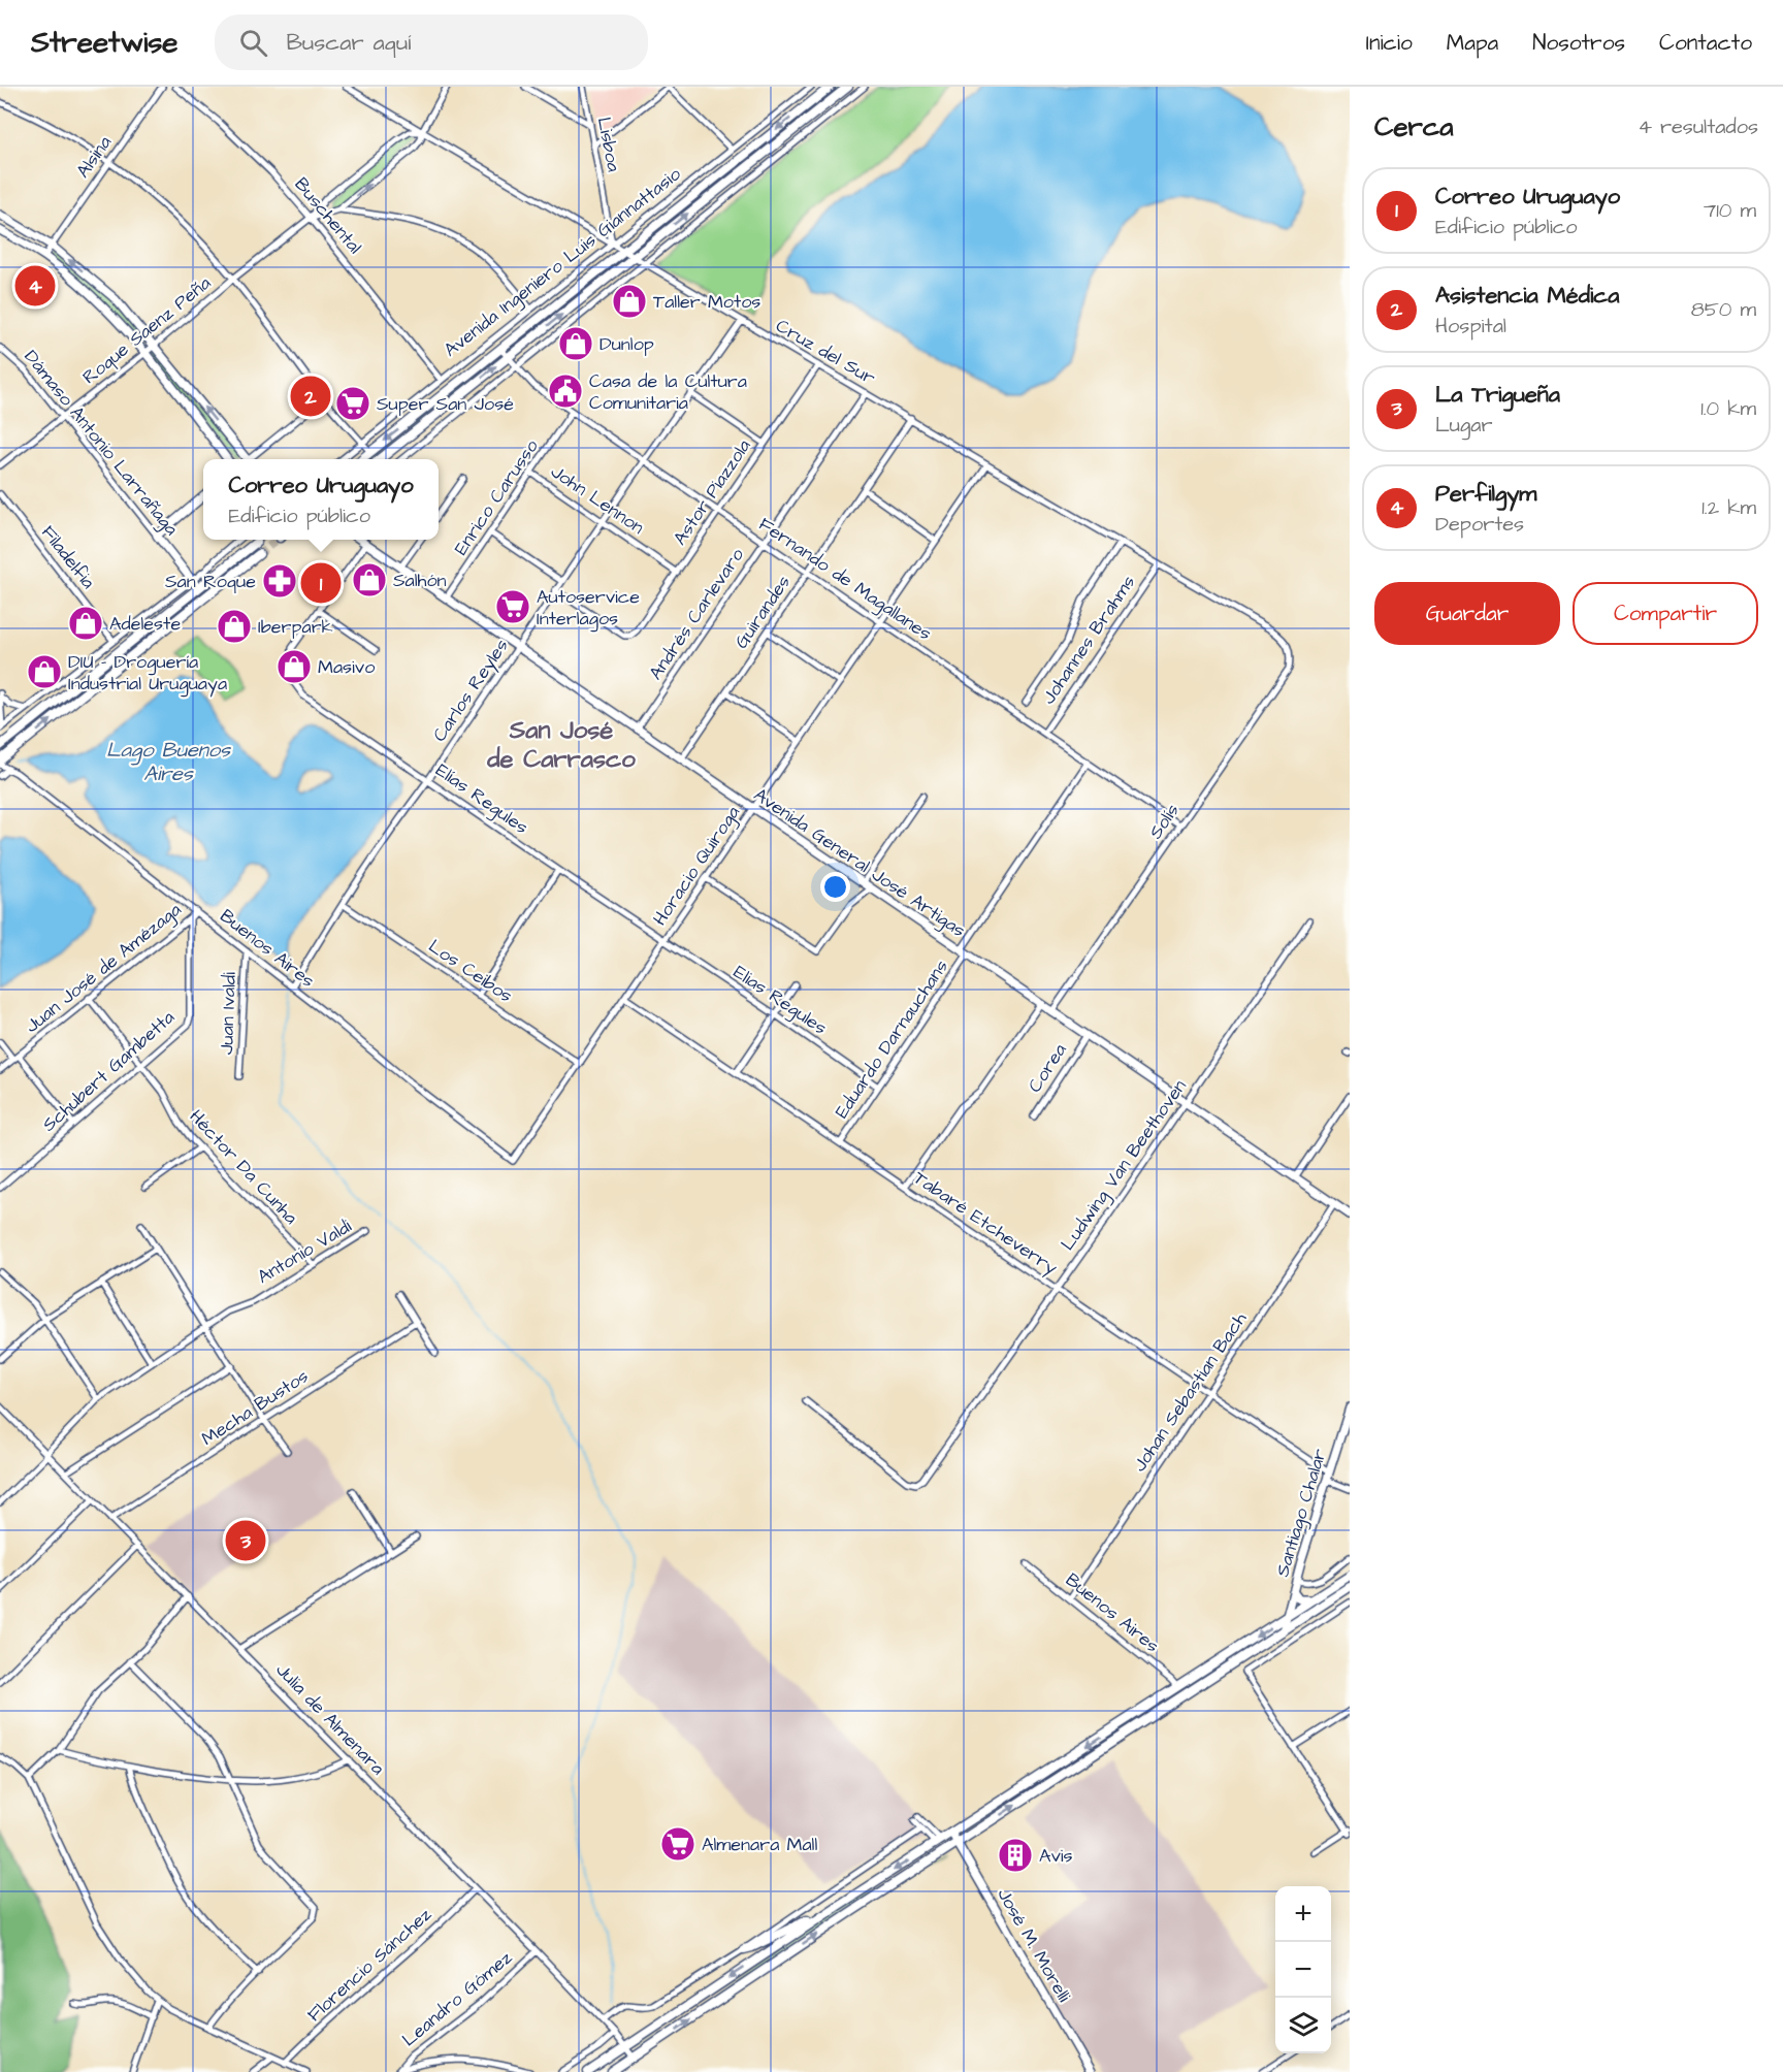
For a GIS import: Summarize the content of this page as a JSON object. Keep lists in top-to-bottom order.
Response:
{
  "streets": {
    "main road": ["Avenida Ingeniero Luis Giannattasio"],
    "street": [
      "Lisboa",
      "Alsina",
      "Buschental",
      "Roque Saenz Peña",
      "Cruz del Sur",
      "Dámaso Antonio Larrañaga",
      "Astor Piazzola",
      "Enrico Carusso",
      "John Lennon",
      "Filadelfia",
      "Fernando de Magallanes",
      "Guirandes",
      "Andrés Carlevaro",
      "Johannes Brahms",
      "Carlos Reyles",
      "Elías Regules",
      "Solís",
      "Avenida General José Artigas",
      "Horacio Quiroga",
      "Buenos Aires",
      "Juan José de Amézaga",
      "Los Ceibos",
      "Elias Regules",
      "Juan Ivaldi",
      "Eduardo Darnauchans",
      "Corea",
      "Schubert Gambetta",
      "Ludwing Van Beethoven",
      "Héctor Da Cunha",
      "Tabaré Etcheverry",
      "Antonio Valdi",
      "Johan Sebastian Bach",
      "Mecha Bustos",
      "Santiago Chalar",
      "Julia de Almenara",
      "José M. Morelli",
      "Florencio Sánchez",
      "Leandro Gómez"
    ]
  },
  "crossings": [
    ["Lisboa", "Avenida Ingeniero Luis Giannattasio"],
    ["Lisboa", "Cruz del Sur"],
    ["Buschental", "Avenida Ingeniero Luis Giannattasio"],
    ["Buschental", "Roque Saenz Peña"],
    ["Avenida Ingeniero Luis Giannattasio", "Cruz del Sur"],
    ["Avenida Ingeniero Luis Giannattasio", "Fernando de Magallanes"],
    ["Roque Saenz Peña", "Cruz del Sur"],
    ["Roque Saenz Peña", "Dámaso Antonio Larrañaga"],
    ["Cruz del Sur", "Astor Piazzola"],
    ["Cruz del Sur", "Guirandes"],
    ["Cruz del Sur", "Andrés Carlevaro"],
    ["Cruz del Sur", "Johannes Brahms"],
    ["Cruz del Sur", "Carlos Reyles"],
    ["Cruz del Sur", "Solís"],
    ["Cruz del Sur", "Horacio Quiroga"],
    ["Astor Piazzola", "John Lennon"],
    ["Astor Piazzola", "Fernando de Magallanes"],
    ["Astor Piazzola", "Carlos Reyles"],
    ["Enrico Carusso", "John Lennon"],
    ["Enrico Carusso", "Fernando de Magallanes"],
    ["Enrico Carusso", "Avenida General José Artigas"],
    ["John Lennon", "Carlos Reyles"],
    ["Fernando de Magallanes", "Guirandes"],
    ["Fernando de Magallanes", "Andrés Carlevaro"],
    ["Fernando de Magallanes", "Johannes Brahms"],
    ["Fernando de Magallanes", "Carlos Reyles"],
    ["Fernando de Magallanes", "Solís"],
    ["Fernando de Magallanes", "Horacio Quiroga"],
    ["Fernando de Magallanes", "Eduardo Darnauchans"],
    ["Guirandes", "Avenida General José Artigas"],
    ["Andrés Carlevaro", "Avenida General José Artigas"],
    ["Carlos Reyles", "Elías Regules"],
    ["Carlos Reyles", "Avenida General José Artigas"],
    ["Carlos Reyles", "Buenos Aires"],
    ["Carlos Reyles", "Los Ceibos"],
    ["Elías Regules", "Horacio Quiroga"],
    ["Elías Regules", "Elias Regules"],
    ["Solís", "Avenida General José Artigas"],
    ["Avenida General José Artigas", "Horacio Quiroga"],
    ["Avenida General José Artigas", "Eduardo Darnauchans"],
    ["Avenida General José Artigas", "Corea"],
    ["Avenida General José Artigas", "Ludwing Van Beethoven"],
    ["Avenida General José Artigas", "Johan Sebastian Bach"],
    ["Horacio Quiroga", "Buenos Aires"],
    ["Horacio Quiroga", "Los Ceibos"],
    ["Horacio Quiroga", "Elias Regules"],
    ["Horacio Quiroga", "Tabaré Etcheverry"],
    ["Buenos Aires", "Juan José de Amézaga"],
    ["Buenos Aires", "Juan Ivaldi"],
    ["Buenos Aires", "Johan Sebastian Bach"],
    ["Juan José de Amézaga", "Schubert Gambetta"],
    ["Juan José de Amézaga", "Héctor Da Cunha"],
    ["Elias Regules", "Eduardo Darnauchans"],
    ["Eduardo Darnauchans", "Tabaré Etcheverry"],
    ["Schubert Gambetta", "Héctor Da Cunha"],
    ["Ludwing Van Beethoven", "Tabaré Etcheverry"],
    ["Héctor Da Cunha", "Antonio Valdi"],
    ["Tabaré Etcheverry", "Johan Sebastian Bach"],
    ["Tabaré Etcheverry", "Santiago Chalar"],
    ["Antonio Valdi", "Julia de Almenara"],
    ["Mecha Bustos", "Julia de Almenara"],
    ["Julia de Almenara", "Florencio Sánchez"],
    ["Julia de Almenara", "Leandro Gómez"]
  ],
  "districts": ["San José de Carrasco"],
  "water": ["Lago Buenos Aires"],
  "places": {
    "shop": [
      "Taller Motos",
      "Dunlop",
      "Salhón",
      "Adeleste",
      "Iberpark",
      "Masivo",
      "DIU - Droguería Industrial Uruguaya"
    ],
    "public building": ["Casa de la Cultura Comunitaria"],
    "supermarket": ["Super San José", "Autoservice Interlagos", "Almenara Mall"],
    "pharmacy": ["San Roque"],
    "building": ["Avis"]
  },
  "page": {
    "header": "Streetwise",
    "search": "Buscar aquí",
    "nav": [
      "Inicio",
      "Mapa",
      "Nosotros",
      "Contacto"
    ],
    "heading": ["Cerca", "4 resultados"],
    "list": [
      {
        "mark": "1",
        "name": "Correo Uruguayo",
        "note": "Edificio público",
        "value": "710 m"
      },
      {
        "mark": "2",
        "name": "Asistencia Médica",
        "note": "Hospital",
        "value": "850 m"
      },
      {
        "mark": "3",
        "name": "La Trigueña",
        "note": "Lugar",
        "value": "1.0 km"
      },
      {
        "mark": "4",
        "name": "Perfilgym",
        "note": "Deportes",
        "value": "1.2 km"
      }
    ],
    "pins": [
      "4",
      "2",
      "1",
      "3"
    ],
    "popup": ["Correo Uruguayo", "Edificio público"],
    "buttons": ["Guardar", "Compartir"],
    "map_buttons": ["+", "−"]
  }
}
